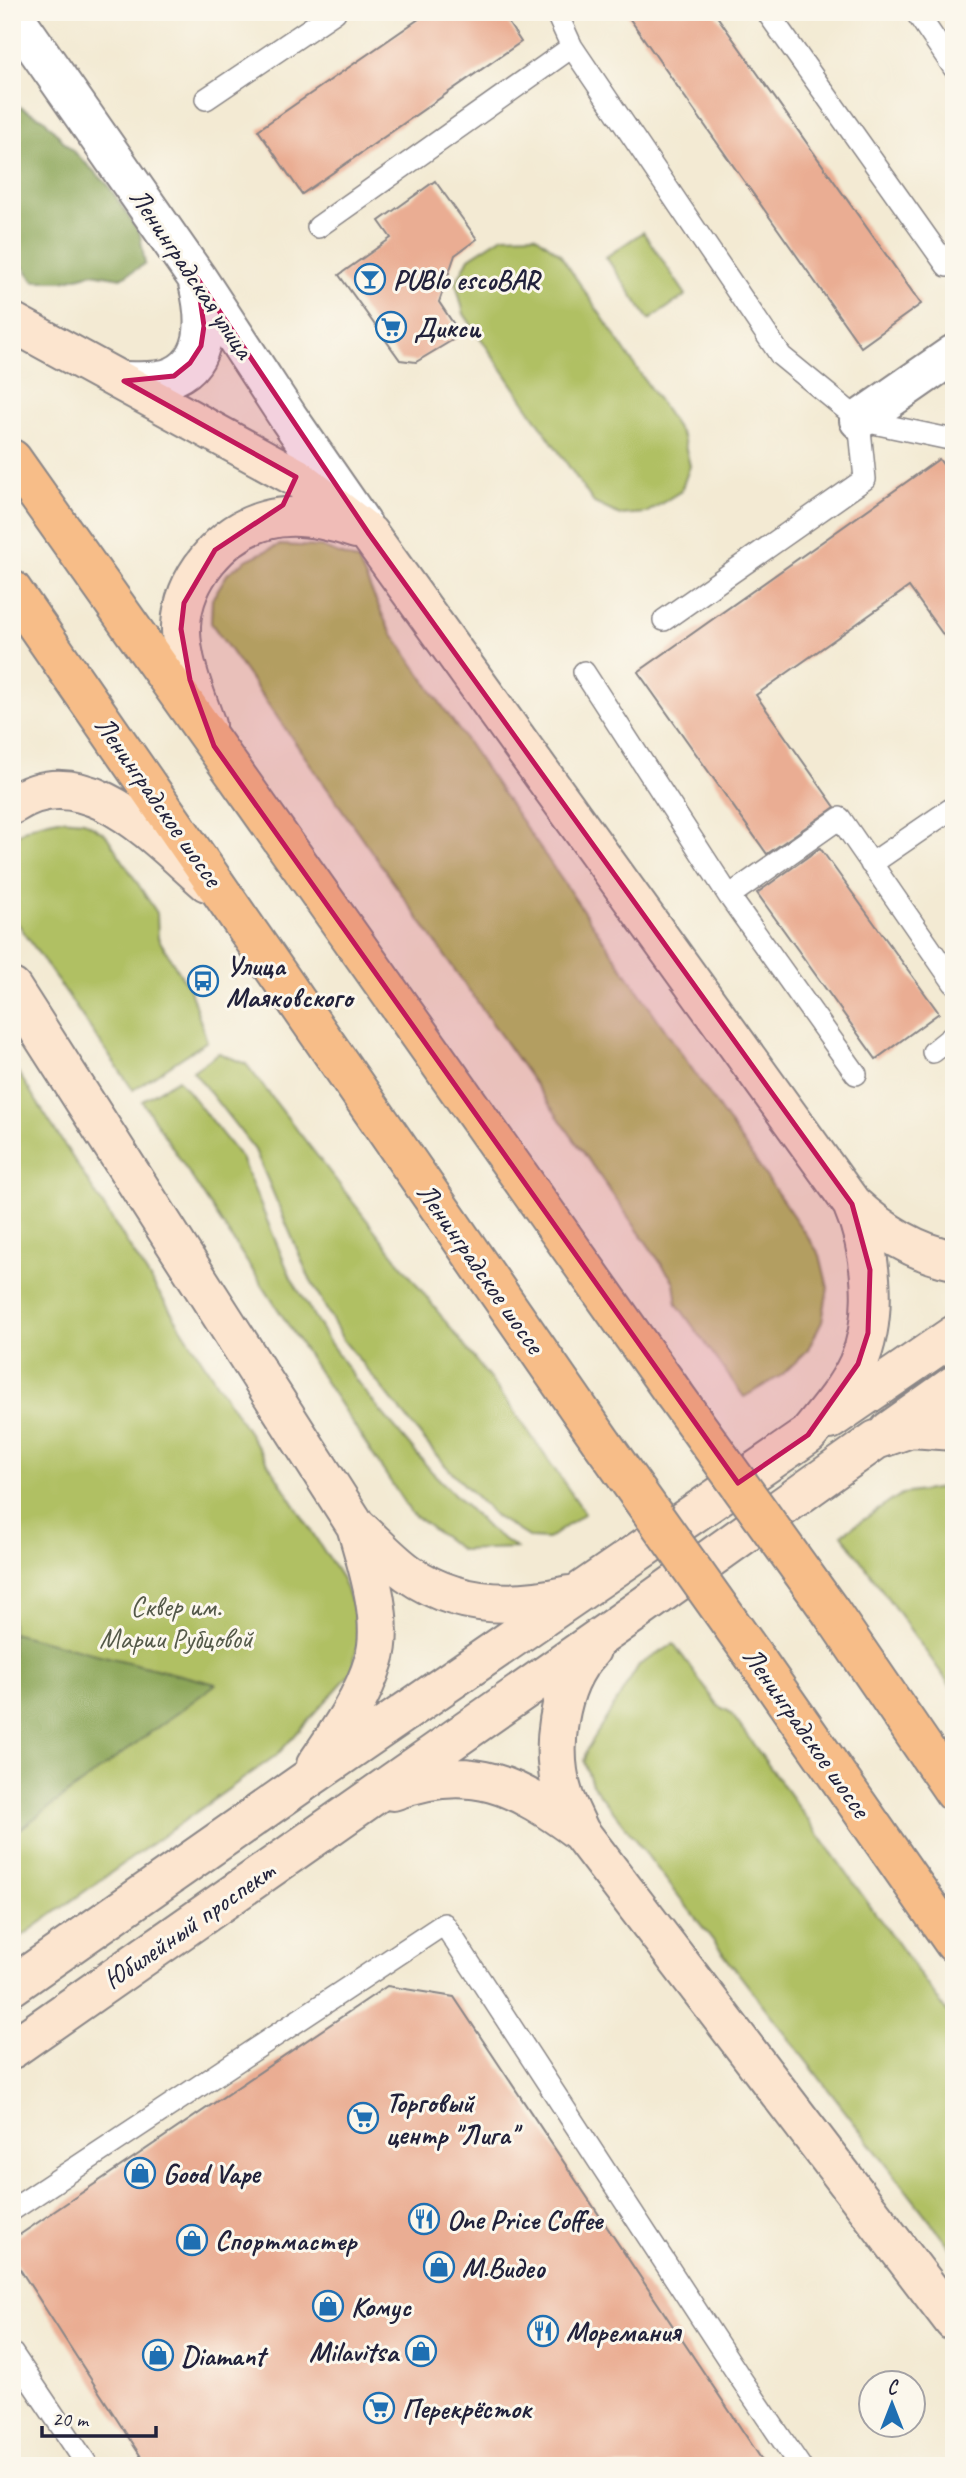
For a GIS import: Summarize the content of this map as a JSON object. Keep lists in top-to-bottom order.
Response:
{
  "streets": {
    "highway": ["Ленинградское шоссе"],
    "main road": ["Юбилейный проспект"],
    "street": ["Ленинградская улица"]
  },
  "parks": ["Сквер им. Марии Рубцовой"],
  "places": {
    "bar": ["PUBlo escoBAR"],
    "supermarket": ["Дикси", "Торговый центр \"Лига\"", "Перекрёсток"],
    "bus stop": ["Улица Маяковского"],
    "shop": [
      "Good Vape",
      "Спортмастер",
      "М.Видео",
      "Комус",
      "Milavitsa",
      "Diamant"
    ],
    "restaurant": ["One Price Coffee", "Моремания"]
  },
  "scale_bar": "20 m",
  "north": "top"
}
